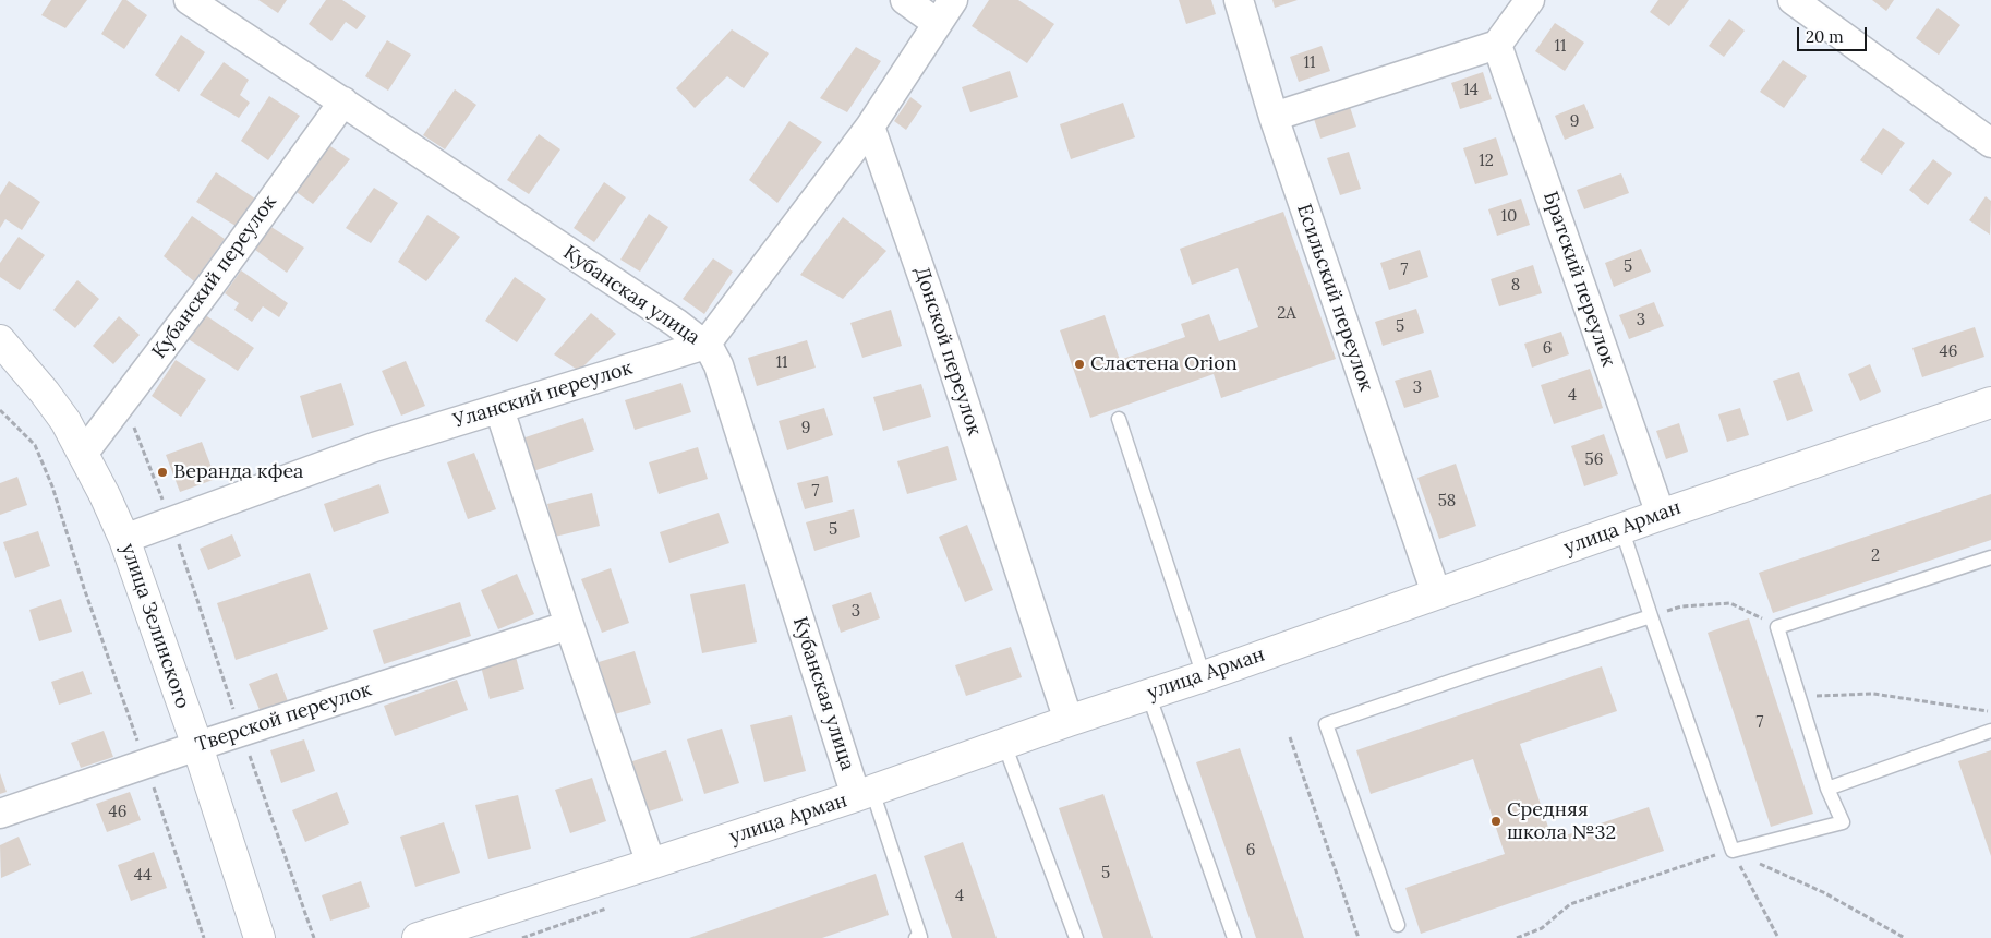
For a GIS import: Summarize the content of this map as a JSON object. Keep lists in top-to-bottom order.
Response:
{
  "streets": {
    "street": [
      "Кубанский переулок",
      "Братский переулок",
      "Кубанская улица",
      "Есильский переулок",
      "Донской переулок",
      "Уланский переулок",
      "улица Арман",
      "улица Зелинского",
      "Тверской переулок"
    ]
  },
  "crossings": [
    ["Кубанский переулок", "Кубанская улица"],
    ["Кубанский переулок", "улица Зелинского"],
    ["Братский переулок", "улица Арман"],
    ["Кубанская улица", "Уланский переулок"],
    ["Кубанская улица", "улица Арман"],
    ["Есильский переулок", "улица Арман"],
    ["Донской переулок", "улица Арман"],
    ["Уланский переулок", "улица Зелинского"],
    ["улица Зелинского", "Тверской переулок"]
  ],
  "places": ["Сластена Orion", "Веранда кфеа", "Средняя школа №32"],
  "house_numbers": [
    "11",
    "11",
    "14",
    "9",
    "12",
    "10",
    "5",
    "7",
    "8",
    "2А",
    "3",
    "5",
    "6",
    "46",
    "11",
    "3",
    "4",
    "9",
    "56",
    "7",
    "58",
    "5",
    "2",
    "3",
    "7",
    "46",
    "6",
    "5",
    "44",
    "4"
  ],
  "scale_bar": "20 m"
}
